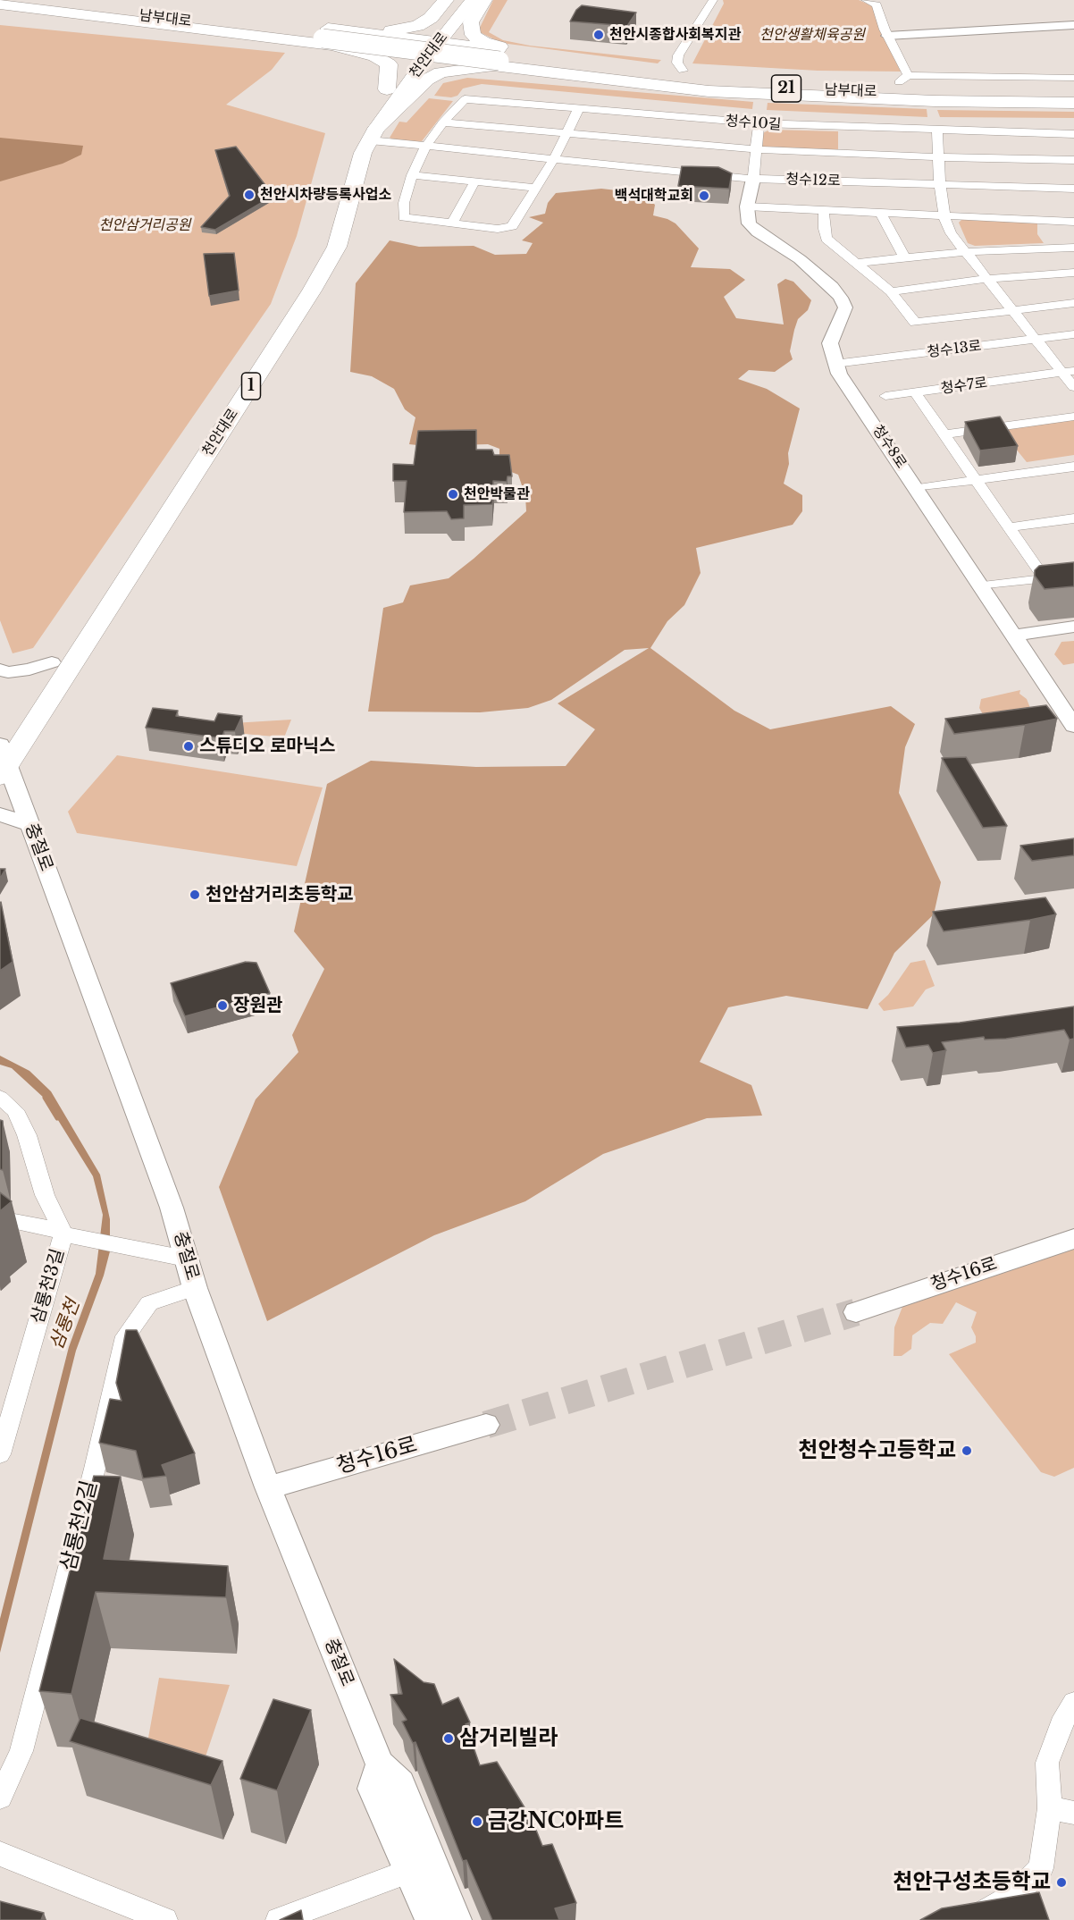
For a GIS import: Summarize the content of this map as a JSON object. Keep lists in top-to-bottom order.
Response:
{
  "streets": {
    "highway": ["남부대로", "21"],
    "main road": ["천안대로", "1"],
    "street": [
      "청수10길",
      "청수12로",
      "청수13로",
      "청수7로",
      "청수8로",
      "충절로",
      "청수16로",
      "삼룡천3길",
      "삼룡천2길"
    ]
  },
  "crossings": [
    ["남부대로", "21"],
    ["천안대로", "청수12로"],
    ["천안대로", "충절로"],
    ["청수10길", "청수12로"],
    ["청수13로", "청수8로"],
    ["충절로", "청수16로"],
    ["충절로", "삼룡천2길"]
  ],
  "water": ["삼룡천"],
  "parks": ["천안생활체육공원", "천안삼거리공원"],
  "places": [
    "천안시종합사회복지관",
    "천안시차량등록사업소",
    "백석대학교회",
    "천안박물관",
    "스튜디오 로마닉스",
    "천안삼거리초등학교",
    "장원관",
    "천안청수고등학교",
    "삼거리빌라",
    "금강NC아파트",
    "천안구성초등학교"
  ]
}
